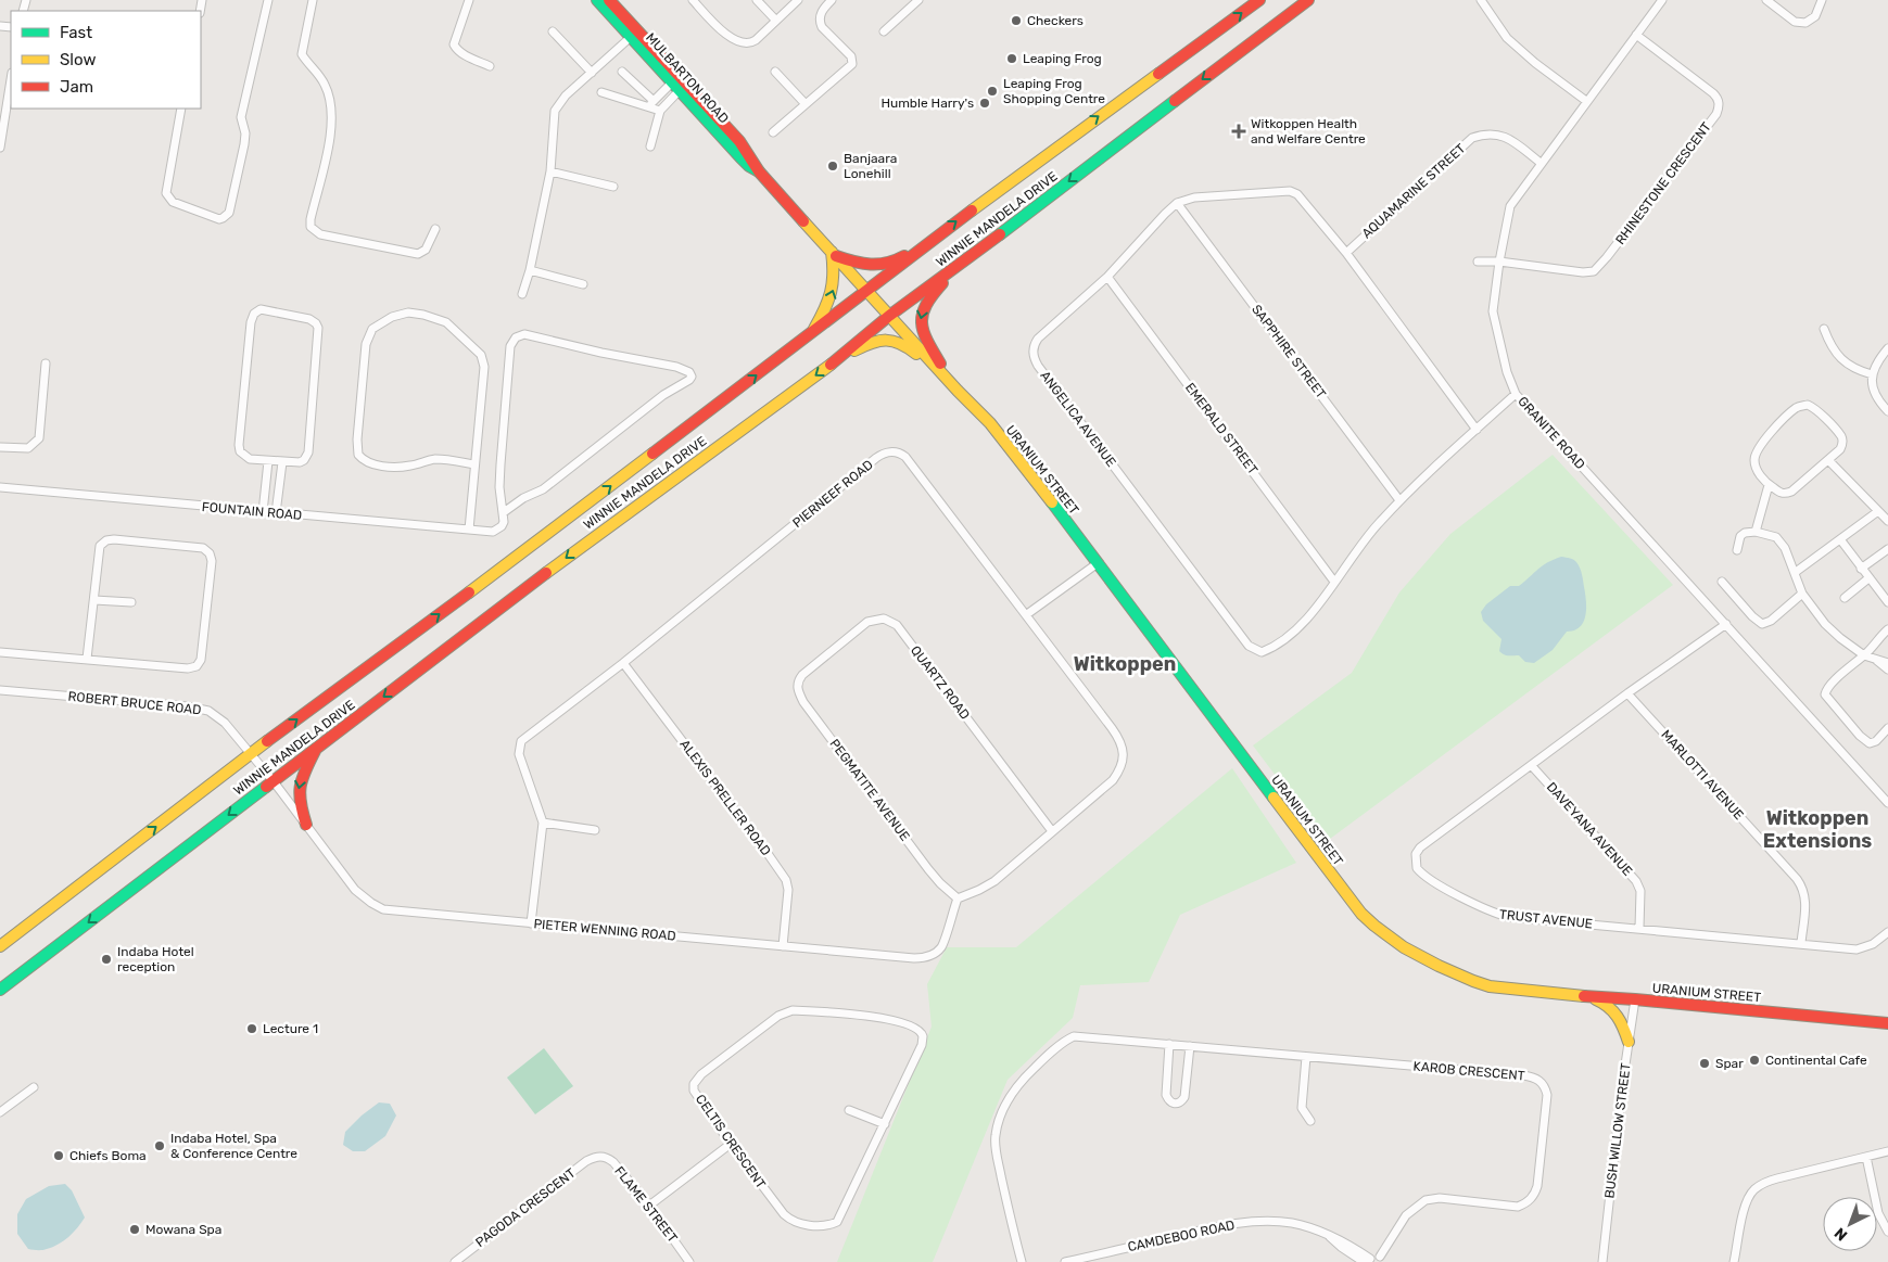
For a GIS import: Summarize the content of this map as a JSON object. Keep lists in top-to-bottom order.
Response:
{
  "streets": {
    "main road": ["MULBARTON ROAD", "WINNIE MANDELA DRIVE", "URANIUM STREET"],
    "street": [
      "RHINESTONE CRESCENT",
      "AQUAMARINE STREET",
      "SAPPHIRE STREET",
      "ANGELICA AVENUE",
      "EMERALD STREET",
      "GRANITE ROAD",
      "PIERNEEF ROAD",
      "FOUNTAIN ROAD",
      "QUARTZ ROAD",
      "ROBERT BRUCE ROAD",
      "MARLOTTI AVENUE",
      "PEGMATITE AVENUE",
      "ALEXIS PRELLER ROAD",
      "DAVEYANA AVENUE",
      "TRUST AVENUE",
      "PIETER WENNING ROAD",
      "KAROB CRESCENT",
      "BUSH WILLOW STREET",
      "CELTIS CRESCENT",
      "FLAME STREET",
      "PAGODA CRESCENT",
      "CAMDEBOO ROAD"
    ]
  },
  "crossings": [
    ["MULBARTON ROAD", "WINNIE MANDELA DRIVE"],
    ["MULBARTON ROAD", "URANIUM STREET"],
    ["RHINESTONE CRESCENT", "GRANITE ROAD"],
    ["AQUAMARINE STREET", "GRANITE ROAD"],
    ["WINNIE MANDELA DRIVE", "URANIUM STREET"],
    ["WINNIE MANDELA DRIVE", "ROBERT BRUCE ROAD"],
    ["WINNIE MANDELA DRIVE", "PIETER WENNING ROAD"],
    ["SAPPHIRE STREET", "ANGELICA AVENUE"],
    ["ANGELICA AVENUE", "EMERALD STREET"],
    ["ANGELICA AVENUE", "GRANITE ROAD"],
    ["GRANITE ROAD", "TRUST AVENUE"],
    ["URANIUM STREET", "BUSH WILLOW STREET"],
    ["PIERNEEF ROAD", "QUARTZ ROAD"],
    ["PIERNEEF ROAD", "PEGMATITE AVENUE"],
    ["PIERNEEF ROAD", "ALEXIS PRELLER ROAD"],
    ["PIERNEEF ROAD", "PIETER WENNING ROAD"],
    ["QUARTZ ROAD", "PEGMATITE AVENUE"],
    ["ROBERT BRUCE ROAD", "PIETER WENNING ROAD"],
    ["MARLOTTI AVENUE", "TRUST AVENUE"],
    ["PEGMATITE AVENUE", "PIETER WENNING ROAD"],
    ["ALEXIS PRELLER ROAD", "PIETER WENNING ROAD"],
    ["DAVEYANA AVENUE", "TRUST AVENUE"],
    ["FLAME STREET", "PAGODA CRESCENT"]
  ],
  "districts": ["Witkoppen", "Witkoppen Extensions"],
  "places": {
    "other": [
      "Checkers",
      "Leaping Frog",
      "Leaping Frog Shopping Centre",
      "Humble Harry's",
      "Banjaara Lonehill",
      "Indaba Hotel reception",
      "Lecture 1",
      "Continental Cafe",
      "Spar",
      "Indaba Hotel, Spa & Conference Centre",
      "Chiefs Boma",
      "Mowana Spa"
    ],
    "health": ["Witkoppen Health and Welfare Centre"]
  },
  "legend": ["Fast", "Slow", "Jam"],
  "north": "bottom left"
}
